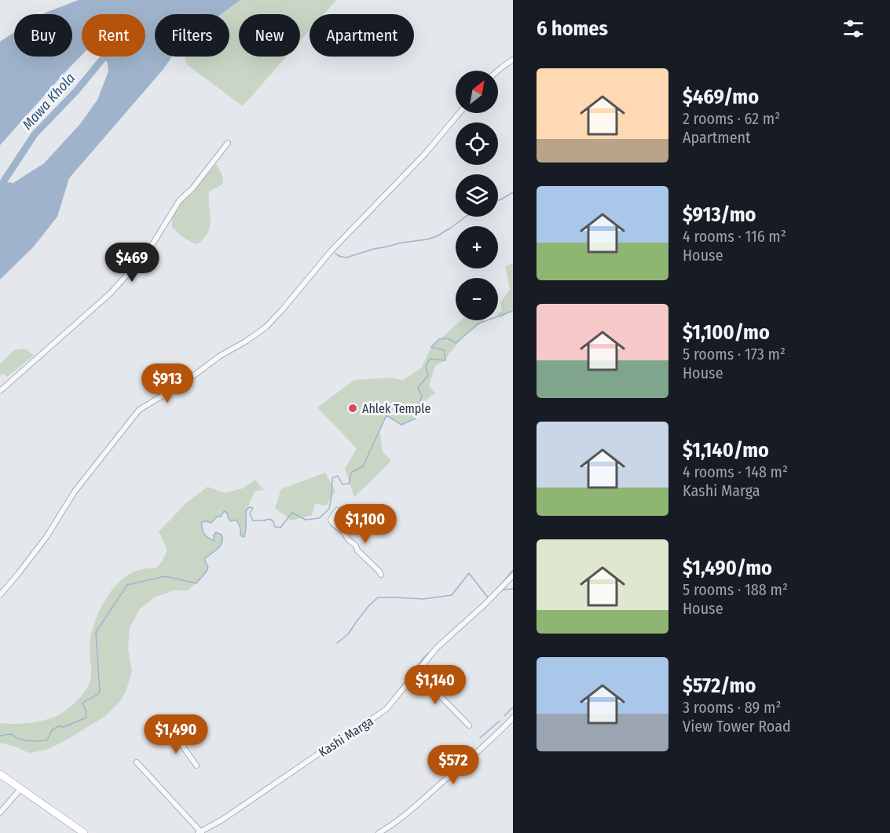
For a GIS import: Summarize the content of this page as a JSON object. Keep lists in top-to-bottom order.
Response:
{
  "streets": {
    "street": ["Kashi Marga"]
  },
  "water": ["Mawa Khola"],
  "places": ["Ahlek Temple"],
  "north": "top right",
  "page": {
    "heading": "6 homes",
    "chip": [
      "Buy",
      "Rent",
      "Filters",
      "New",
      "Apartment"
    ],
    "list": [
      {
        "name": "$469/mo",
        "note": "2 rooms · 62 m² · Apartment"
      },
      {
        "name": "$913/mo",
        "note": "4 rooms · 116 m² · House"
      },
      {
        "name": "$1,100/mo",
        "note": "5 rooms · 173 m² · House"
      },
      {
        "name": "$1,140/mo",
        "note": "4 rooms · 148 m² · Kashi Marga"
      },
      {
        "name": "$1,490/mo",
        "note": "5 rooms · 188 m² · House"
      },
      {
        "name": "$572/mo",
        "note": "3 rooms · 89 m² · View Tower Road"
      }
    ],
    "map_buttons": ["+", "−"],
    "price": [
      "$469",
      "$913",
      "$1,100",
      "$1,140",
      "$1,490",
      "$572"
    ]
  }
}
